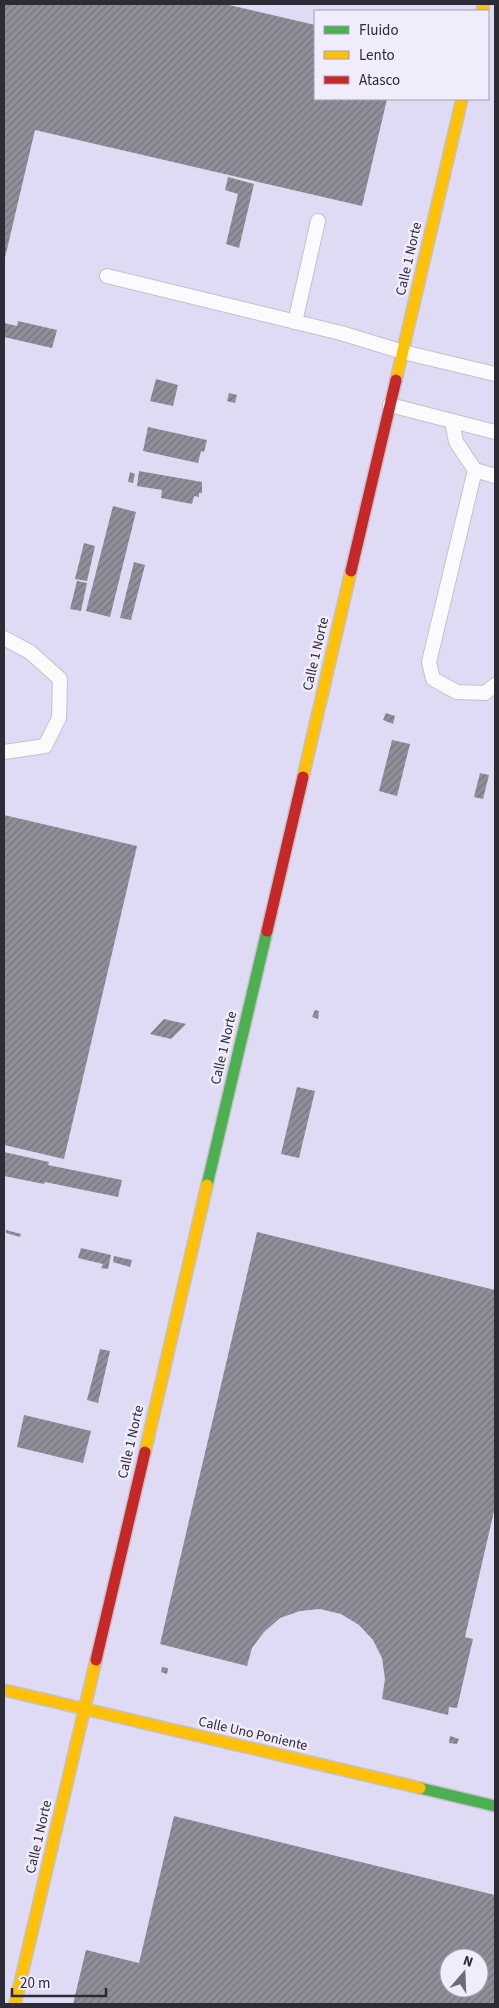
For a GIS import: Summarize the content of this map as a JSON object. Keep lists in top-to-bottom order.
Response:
{
  "streets": {
    "street": ["Calle 1 Norte", "Calle Uno Poniente"]
  },
  "crossings": [
    ["Calle 1 Norte", "Calle Uno Poniente"]
  ],
  "legend": ["Fluido", "Lento", "Atasco"],
  "scale_bar": "20 m",
  "north": "top"
}
